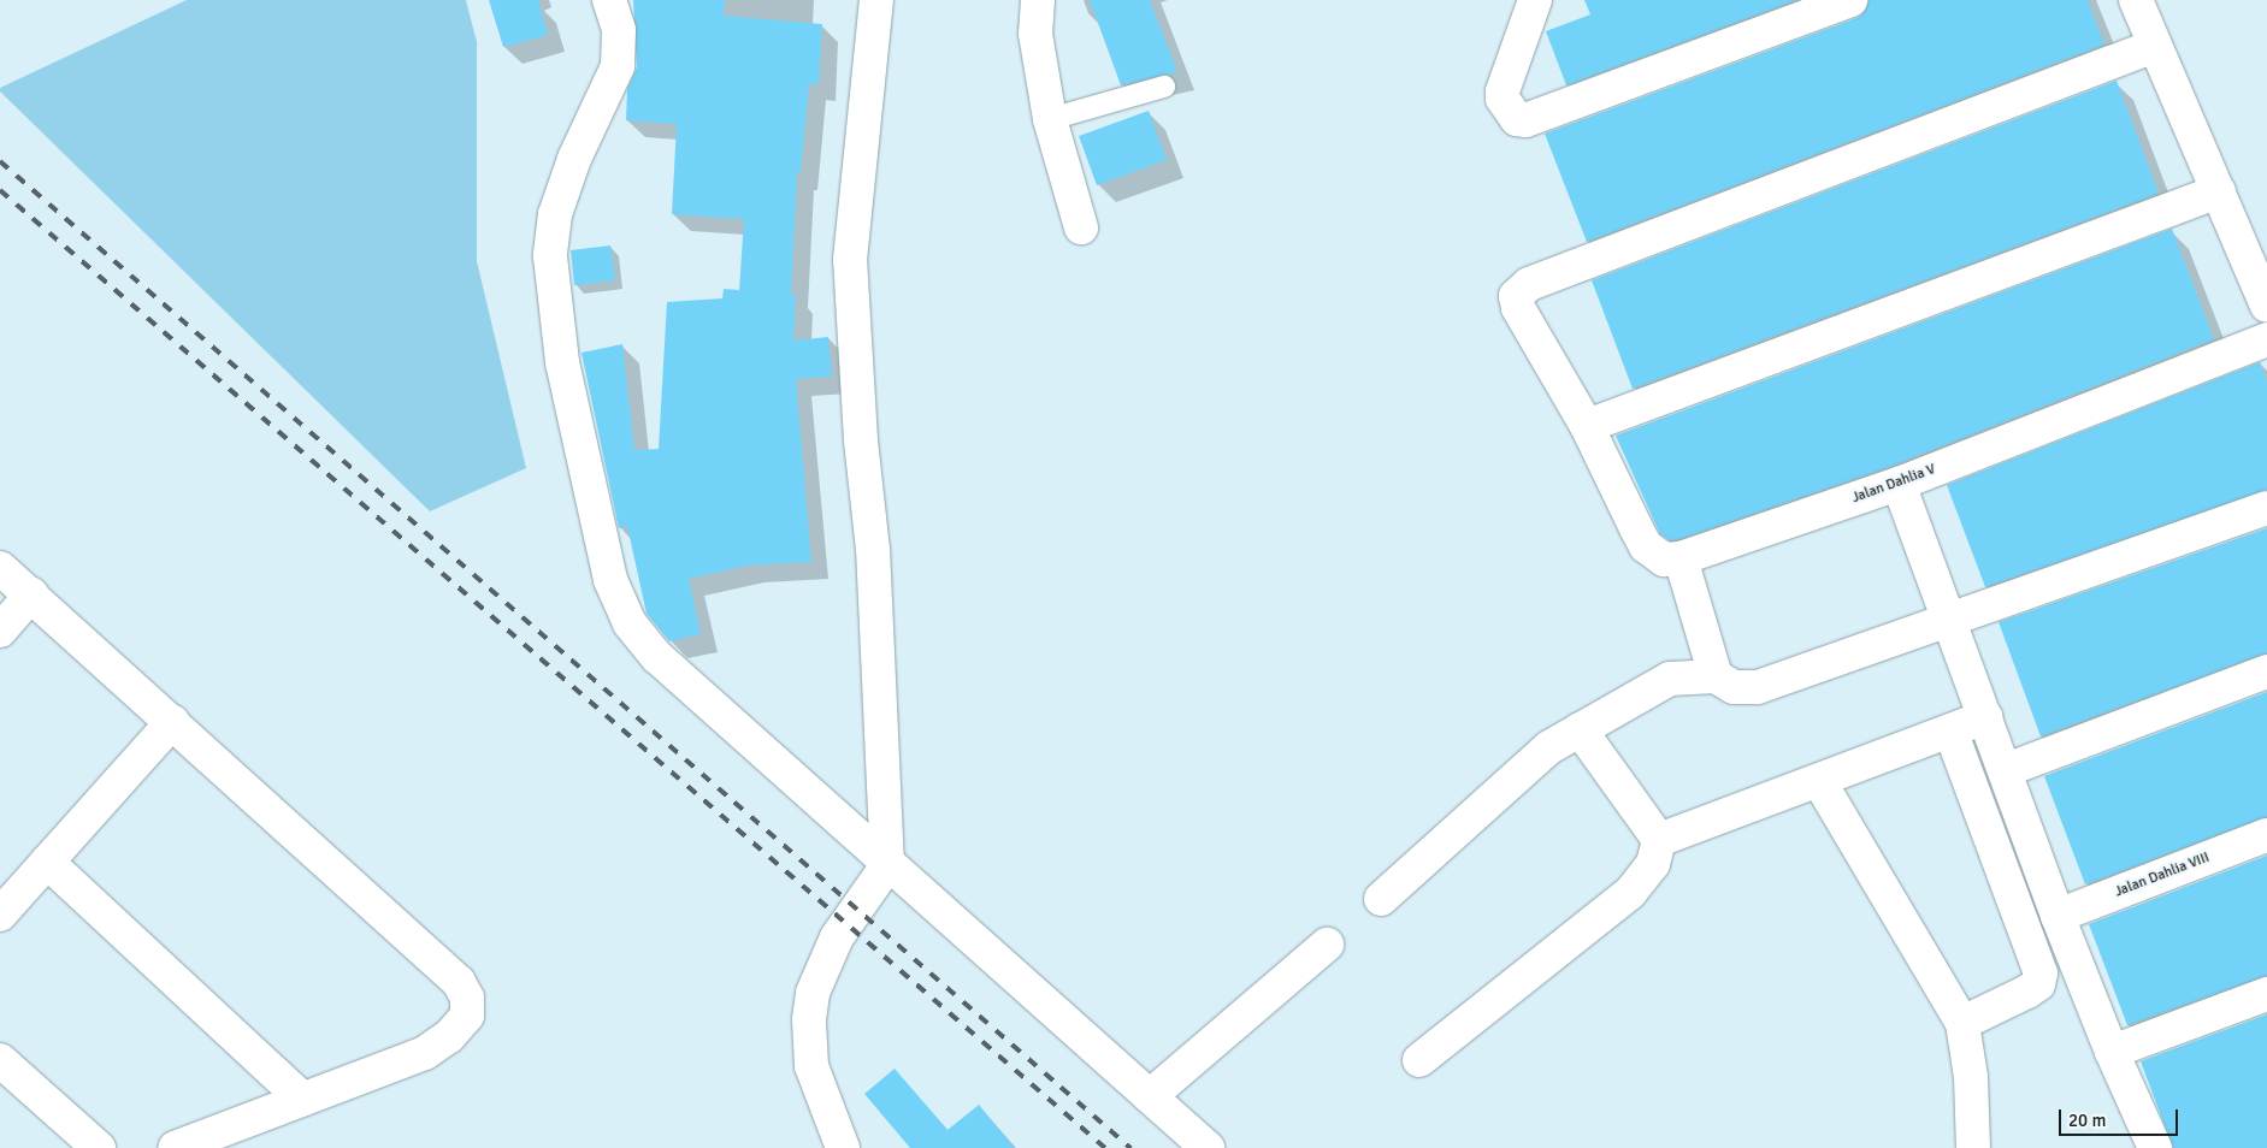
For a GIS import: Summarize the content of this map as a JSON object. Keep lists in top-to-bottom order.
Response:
{
  "streets": {
    "street": ["Jalan Dahlia V", "Jalan Dahlia VIII"]
  },
  "scale_bar": "20 m"
}
